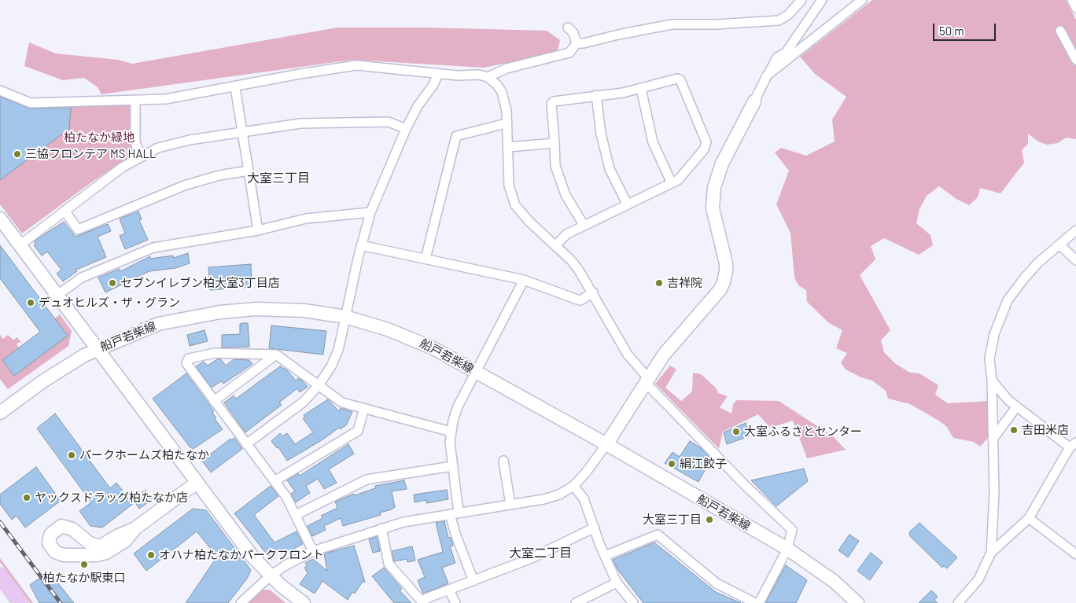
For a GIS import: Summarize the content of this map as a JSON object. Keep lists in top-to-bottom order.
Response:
{
  "streets": {
    "street": ["船戸若柴線"]
  },
  "districts": ["大室三丁目", "大室二丁目"],
  "parks": ["柏たなか緑地"],
  "places": [
    "三協フロンテア MS HALL",
    "セブンイレブン柏大室3丁目店",
    "吉祥院",
    "デュオヒルズ・ザ・グラン",
    "吉田米店",
    "大室ふるさとセンター",
    "パークホームズ柏たなか",
    "絹江餃子",
    "ヤックスドラッグ柏たなか店",
    "大室三丁目",
    "オハナ柏たなかパークフロント",
    "柏たなか駅東口"
  ],
  "scale_bar": "50 m"
}
